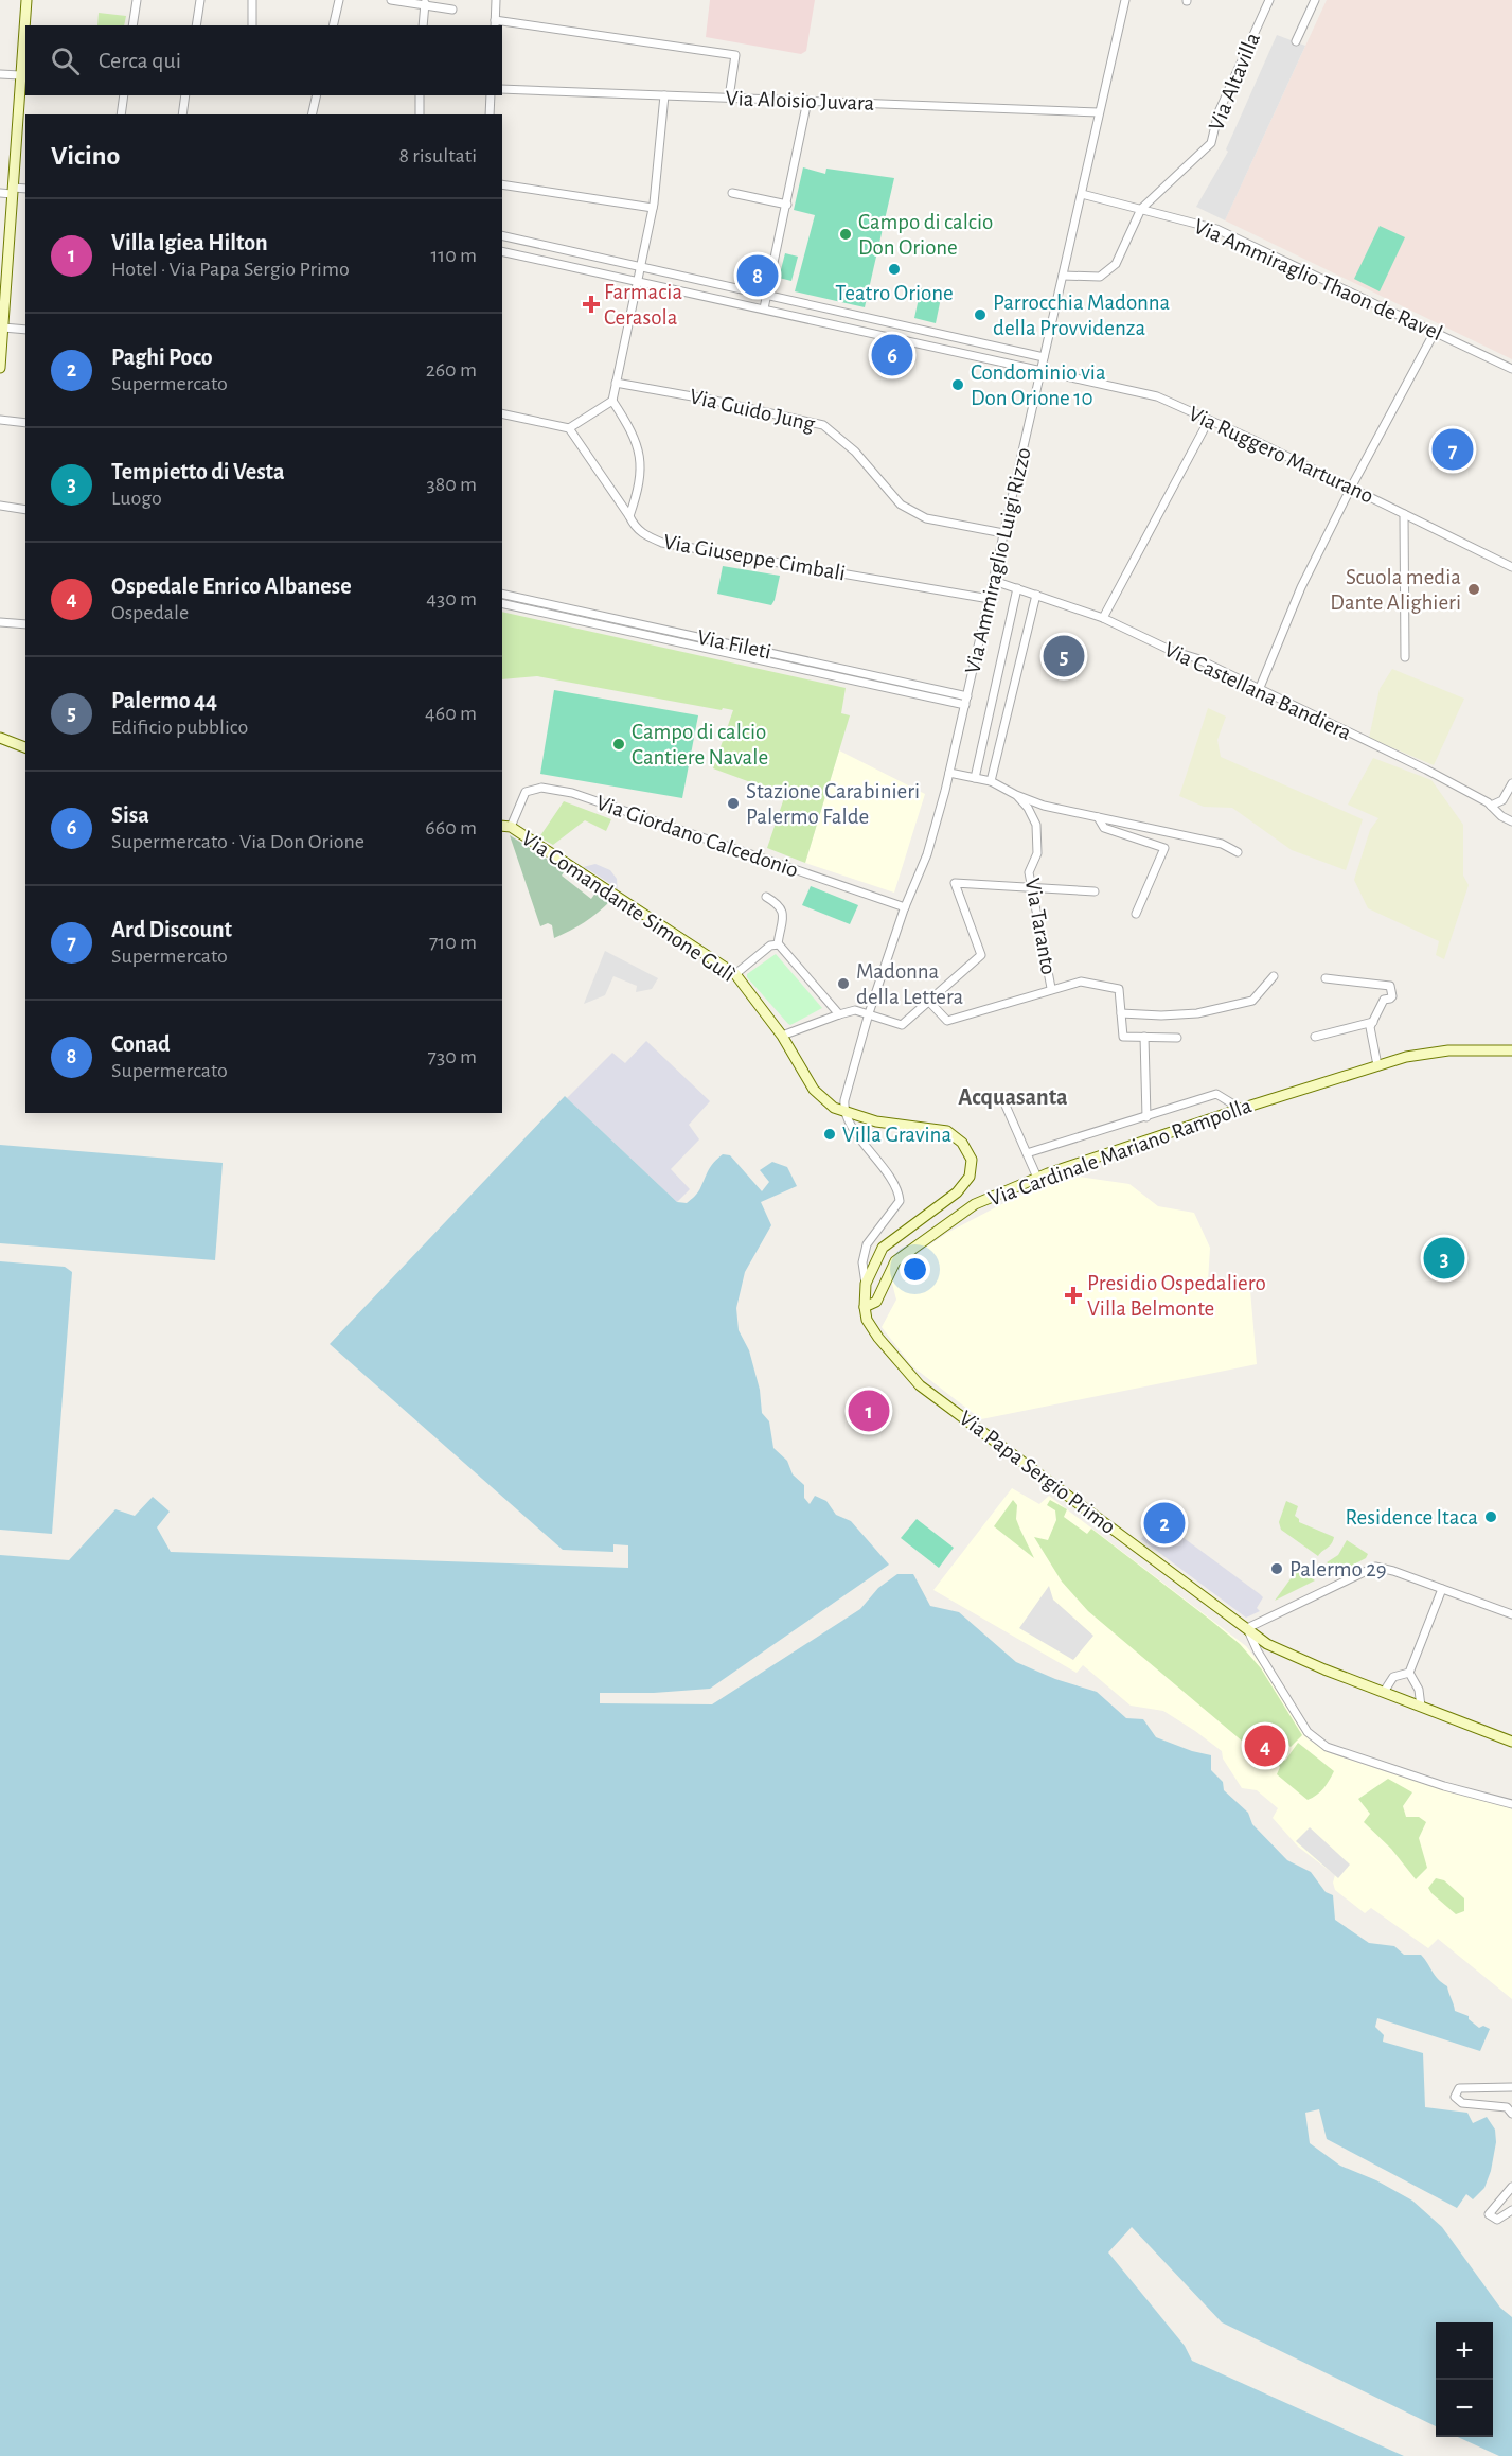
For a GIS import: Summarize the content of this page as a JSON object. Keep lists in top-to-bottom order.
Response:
{
  "streets": {
    "main road": ["Via Comandante Simone Gulì", "Via Cardinale Mariano Rampolla", "Via Papa Sergio Primo"],
    "street": [
      "Via Altavilla",
      "Via Aloisio Juvara",
      "Via Ammiraglio Thaon de Ravel",
      "Via Guido Jung",
      "Via Ruggero Marturano",
      "Via Giuseppe Cimbali",
      "Via Ammiraglio Luigi Rizzo",
      "Via Fileti",
      "Via Castellana Bandiera",
      "Via Giordano Calcedonio",
      "Via Taranto"
    ]
  },
  "crossings": [
    ["Via Altavilla", "Via Ammiraglio Thaon de Ravel"],
    ["Via Altavilla", "Via Ammiraglio Luigi Rizzo"],
    ["Via Aloisio Juvara", "Via Ammiraglio Luigi Rizzo"],
    ["Via Ammiraglio Thaon de Ravel", "Via Ammiraglio Luigi Rizzo"],
    ["Via Guido Jung", "Via Ammiraglio Luigi Rizzo"],
    ["Via Ruggero Marturano", "Via Ammiraglio Luigi Rizzo"],
    ["Via Giuseppe Cimbali", "Via Ammiraglio Luigi Rizzo"],
    ["Via Ammiraglio Luigi Rizzo", "Via Fileti"],
    ["Via Ammiraglio Luigi Rizzo", "Via Castellana Bandiera"],
    ["Via Ammiraglio Luigi Rizzo", "Via Giordano Calcedonio"],
    ["Via Ammiraglio Luigi Rizzo", "Via Comandante Simone Gulì"],
    ["Via Giordano Calcedonio", "Via Comandante Simone Gulì"],
    ["Via Cardinale Mariano Rampolla", "Via Papa Sergio Primo"]
  ],
  "districts": ["Acquasanta"],
  "places": {
    "other": [
      "Campo di calcio Don Orione",
      "Teatro Orione",
      "Parrocchia Madonna della Provvidenza",
      "Condominio via Don Orione 10",
      "Scuola media Dante Alighieri",
      "Campo di calcio Cantiere Navale",
      "Stazione Carabinieri Palermo Falde",
      "Madonna della Lettera",
      "Villa Gravina",
      "Residence Itaca",
      "Palermo 29"
    ],
    "health": ["Farmacia Cerasola", "Presidio Ospedaliero Villa Belmonte"]
  },
  "page": {
    "search": "Cerca qui",
    "heading": ["Vicino", "8 risultati"],
    "list": [
      {
        "mark": "1",
        "name": "Villa Igiea Hilton",
        "note": "Hotel · Via Papa Sergio Primo",
        "value": "110 m"
      },
      {
        "mark": "2",
        "name": "Paghi Poco",
        "note": "Supermercato",
        "value": "260 m"
      },
      {
        "mark": "3",
        "name": "Tempietto di Vesta",
        "note": "Luogo",
        "value": "380 m"
      },
      {
        "mark": "4",
        "name": "Ospedale Enrico Albanese",
        "note": "Ospedale",
        "value": "430 m"
      },
      {
        "mark": "5",
        "name": "Palermo 44",
        "note": "Edificio pubblico",
        "value": "460 m"
      },
      {
        "mark": "6",
        "name": "Sisa",
        "note": "Supermercato · Via Don Orione",
        "value": "660 m"
      },
      {
        "mark": "7",
        "name": "Ard Discount",
        "note": "Supermercato",
        "value": "710 m"
      },
      {
        "mark": "8",
        "name": "Conad",
        "note": "Supermercato",
        "value": "730 m"
      }
    ],
    "pins": [
      "8",
      "6",
      "7",
      "5",
      "3",
      "1",
      "2",
      "4"
    ],
    "map_buttons": ["+", "−"]
  }
}
